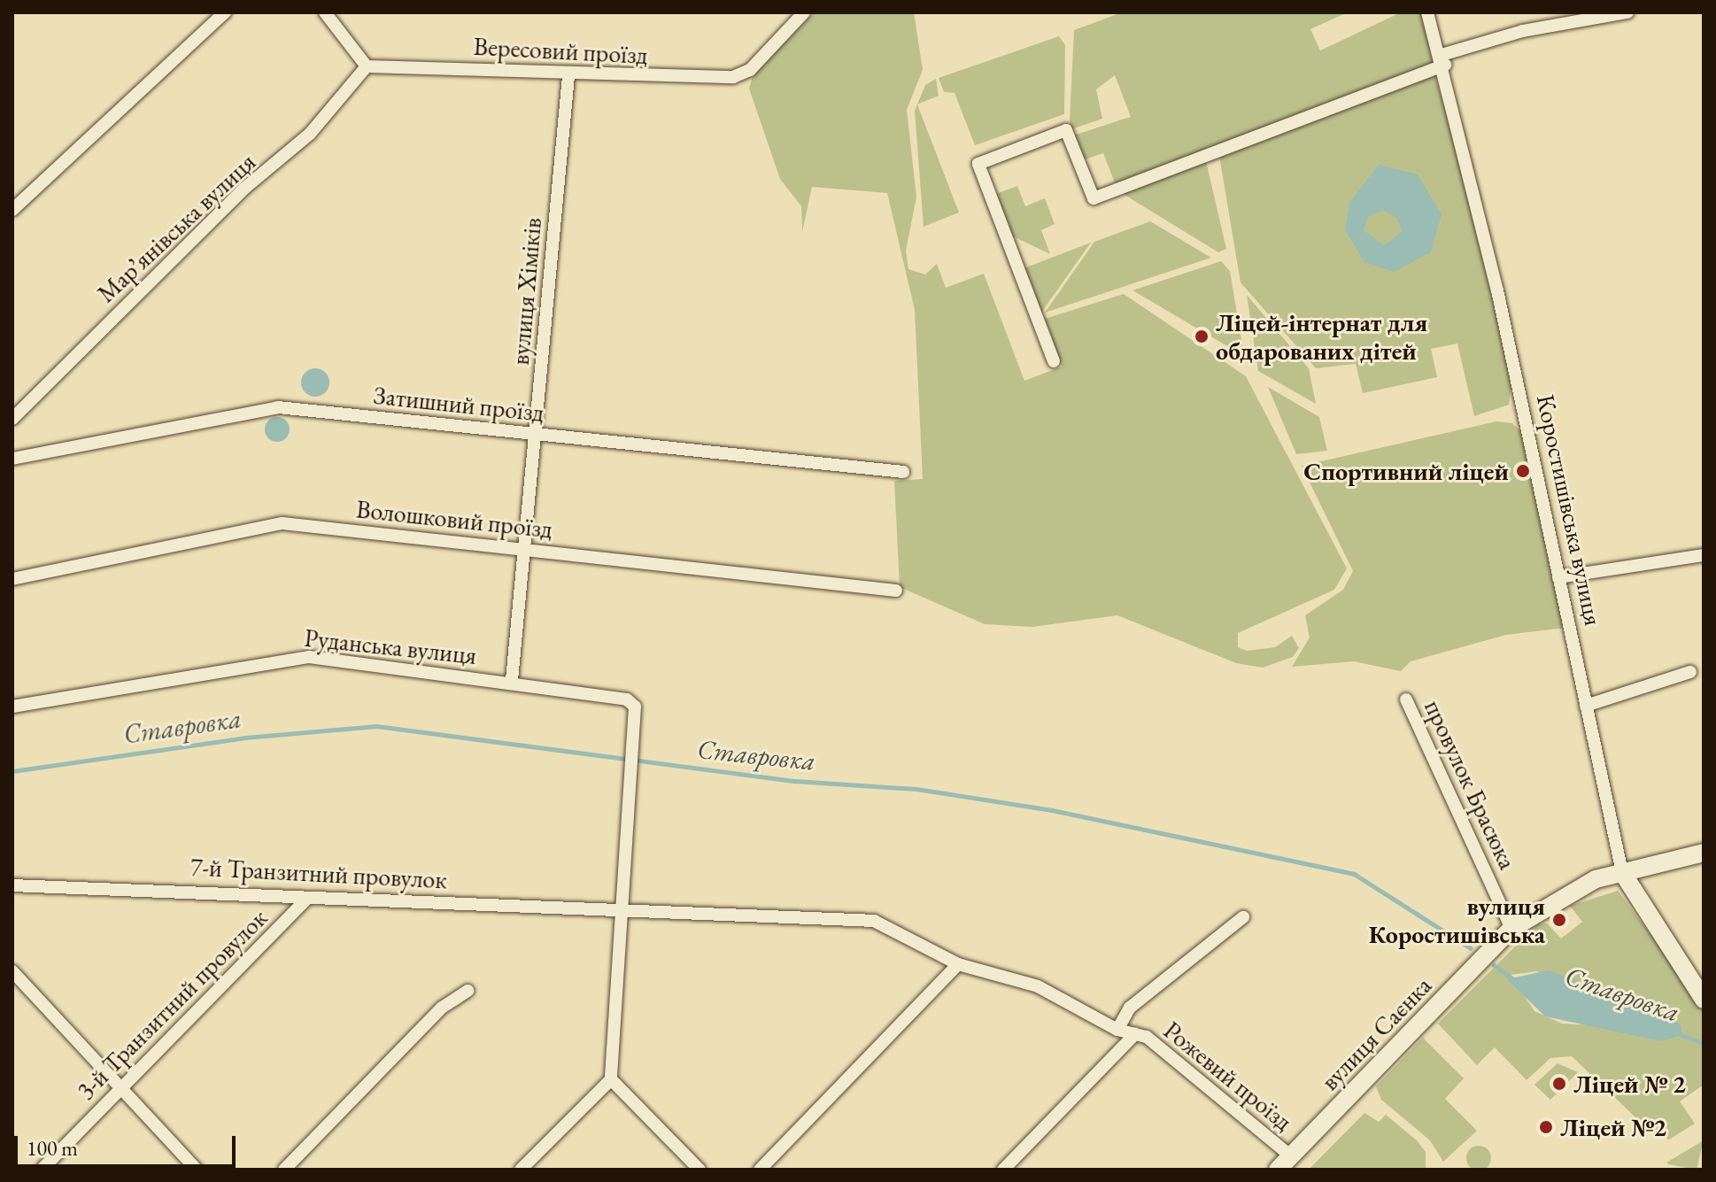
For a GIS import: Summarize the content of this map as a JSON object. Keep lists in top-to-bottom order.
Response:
{
  "streets": {
    "street": [
      "Вересовий проїзд",
      "Марʼянівська вулиця",
      "вулиця Хіміків",
      "Затишний проїзд",
      "Коростишівська вулиця",
      "Волошковий проїзд",
      "Руданська вулиця",
      "провулок Брасюка",
      "7-й Транзитний провулок",
      "3-й Транзитний провулок",
      "вулиця Саєнка",
      "Рожевий проїзд"
    ]
  },
  "crossings": [
    ["Вересовий проїзд", "Марʼянівська вулиця"],
    ["Вересовий проїзд", "вулиця Хіміків"],
    ["вулиця Хіміків", "Затишний проїзд"],
    ["вулиця Хіміків", "Волошковий проїзд"],
    ["вулиця Хіміків", "Руданська вулиця"],
    ["Коростишівська вулиця", "вулиця Саєнка"],
    ["Руданська вулиця", "7-й Транзитний провулок"],
    ["провулок Брасюка", "вулиця Саєнка"],
    ["7-й Транзитний провулок", "3-й Транзитний провулок"],
    ["7-й Транзитний провулок", "Рожевий проїзд"],
    ["вулиця Саєнка", "Рожевий проїзд"]
  ],
  "water": ["Ставровка"],
  "places": [
    "Ліцей-інтернат для обдарованих дітей",
    "Спортивний ліцей",
    "вулиця Коростишівська",
    "Ліцей № 2",
    "Ліцей №2"
  ],
  "scale_bar": "100 m"
}
